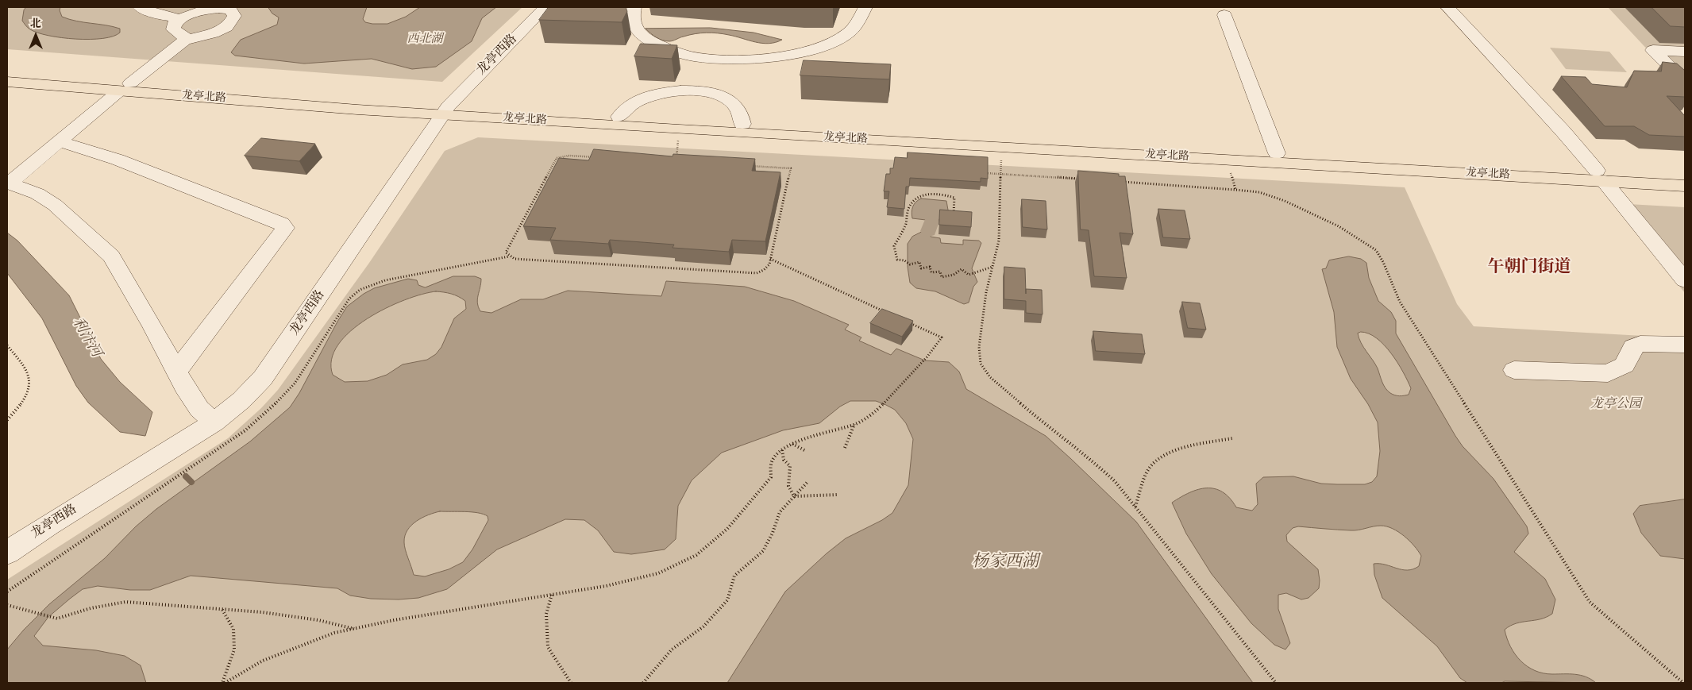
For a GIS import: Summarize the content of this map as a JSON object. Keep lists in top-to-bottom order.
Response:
{
  "streets": {
    "main road": ["龙亭北路"],
    "street": ["龙亭西路"]
  },
  "crossings": [
    ["龙亭西路", "龙亭北路"]
  ],
  "districts": ["午朝门街道"],
  "water": ["西北湖", "利汴河", "杨家西湖"],
  "parks": ["龙亭公园"],
  "north": "top"
}
